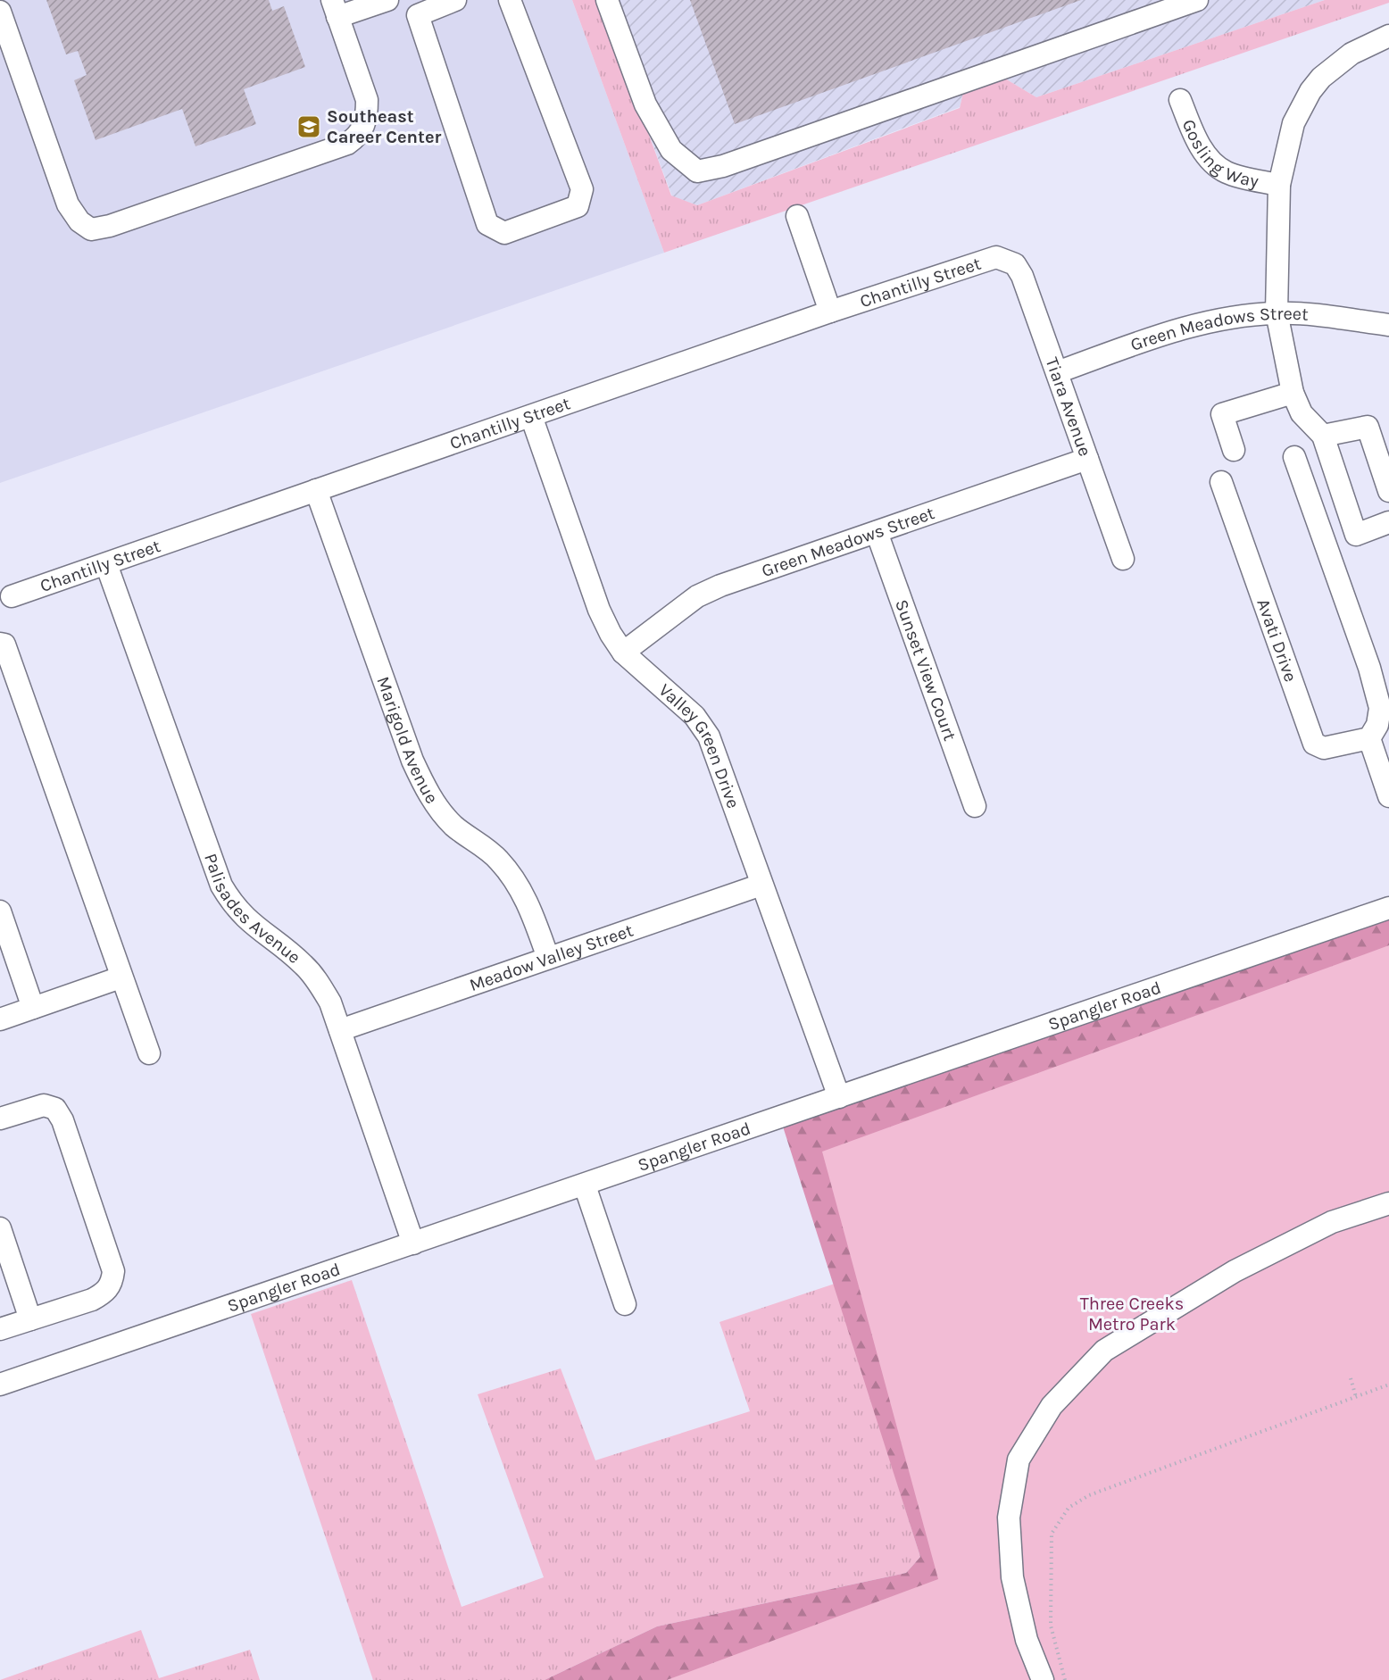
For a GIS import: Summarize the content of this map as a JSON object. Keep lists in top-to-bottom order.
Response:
{
  "streets": {
    "street": [
      "Gosling Way",
      "Chantilly Street",
      "Green Meadows Street",
      "Tiara Avenue",
      "Avati Drive",
      "Sunset View Court",
      "Marigold Avenue",
      "Valley Green Drive",
      "Palisades Avenue",
      "Meadow Valley Street",
      "Spangler Road"
    ]
  },
  "crossings": [
    ["Gosling Way", "Green Meadows Street"],
    ["Chantilly Street", "Tiara Avenue"],
    ["Chantilly Street", "Marigold Avenue"],
    ["Chantilly Street", "Valley Green Drive"],
    ["Chantilly Street", "Palisades Avenue"],
    ["Green Meadows Street", "Tiara Avenue"],
    ["Green Meadows Street", "Sunset View Court"],
    ["Green Meadows Street", "Valley Green Drive"],
    ["Marigold Avenue", "Meadow Valley Street"],
    ["Valley Green Drive", "Meadow Valley Street"],
    ["Valley Green Drive", "Spangler Road"],
    ["Palisades Avenue", "Meadow Valley Street"],
    ["Palisades Avenue", "Spangler Road"]
  ],
  "parks": ["Three Creeks Metro Park"],
  "places": {
    "school or university": ["Southeast Career Center"]
  }
}
